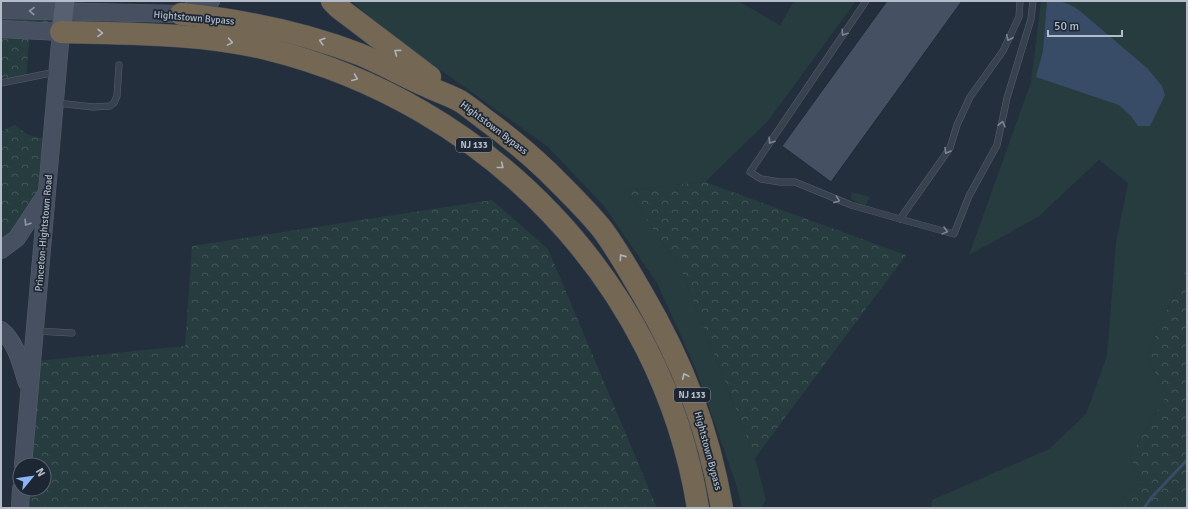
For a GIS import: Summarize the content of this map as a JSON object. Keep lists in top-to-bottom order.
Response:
{
  "streets": {
    "highway": ["Hightstown Bypass", "NJ 133"],
    "main road": ["Princeton-Hightstown Road"]
  },
  "crossings": [
    ["Hightstown Bypass", "Princeton-Hightstown Road"]
  ],
  "scale_bar": "50 m",
  "north": "top right"
}
